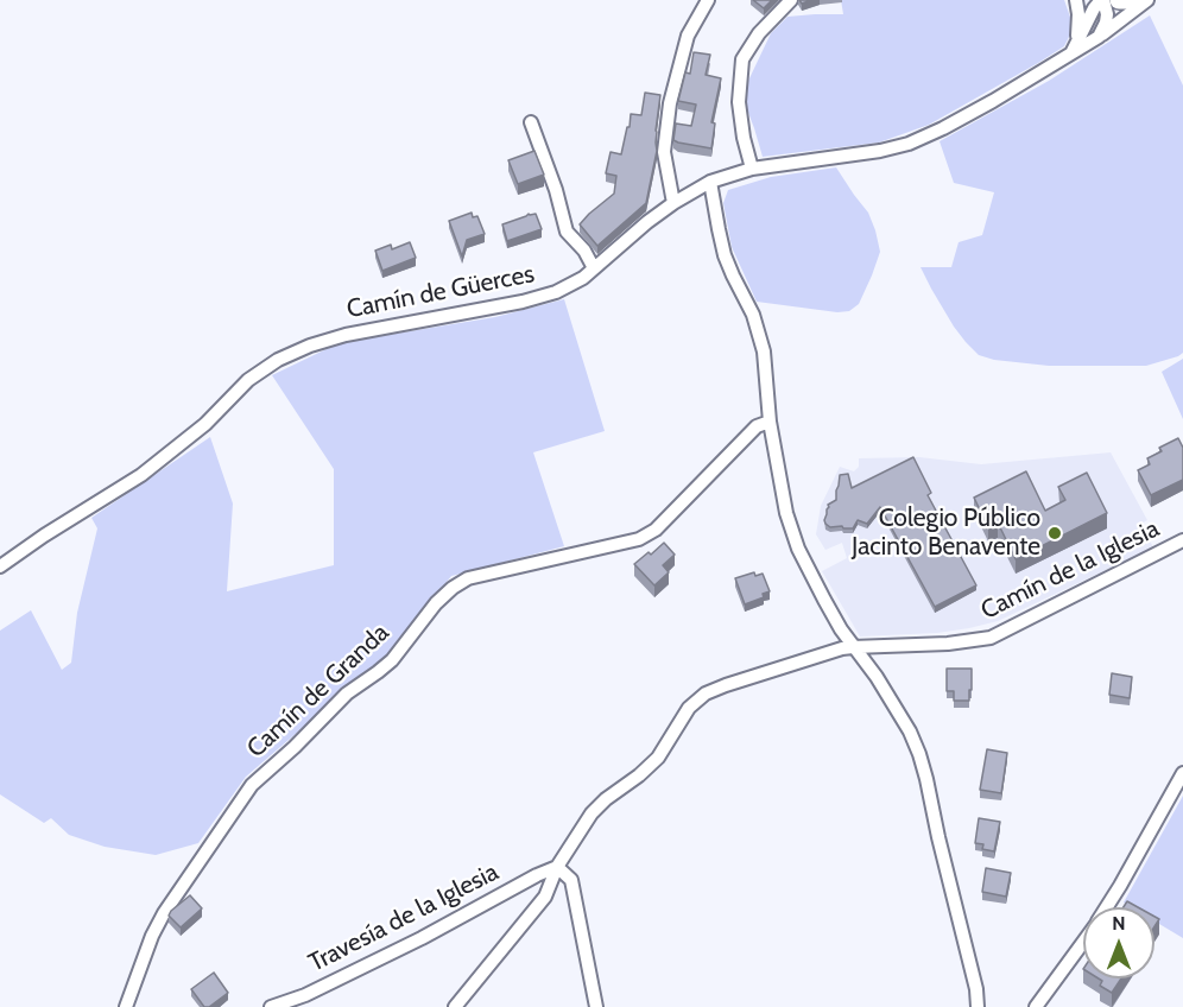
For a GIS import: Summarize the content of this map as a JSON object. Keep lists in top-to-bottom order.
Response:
{
  "streets": {
    "street": [
      "Camín de Güerces",
      "Camín de la Iglesia",
      "Camín de Granda",
      "Travesía de la Iglesia"
    ]
  },
  "crossings": [
    ["Camín de la Iglesia", "Travesía de la Iglesia"]
  ],
  "places": ["Colegio Público Jacinto Benavente"],
  "north": "top"
}
